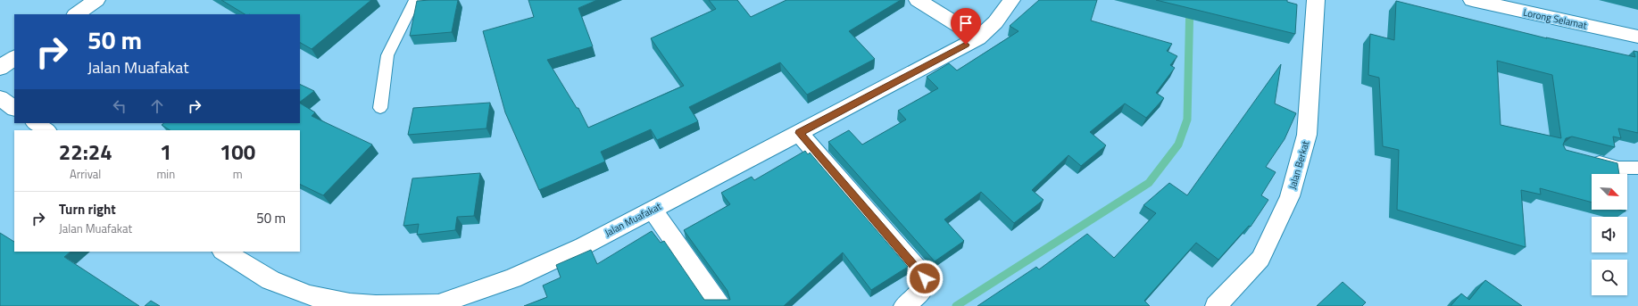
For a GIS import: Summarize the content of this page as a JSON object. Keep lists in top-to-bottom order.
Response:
{
  "streets": {
    "street": ["Lorong Selamat", "Jalan Berkat", "Jalan Muafakat"]
  },
  "north": "bottom right",
  "page": {
    "turn": ["50 m", "Jalan Muafakat"],
    "eta": [
      "22:24",
      "Arrival",
      "1",
      "min",
      "100",
      "m"
    ],
    "list": [
      {
        "name": "Turn right",
        "note": "Jalan Muafakat",
        "value": "50 m"
      }
    ]
  }
}
